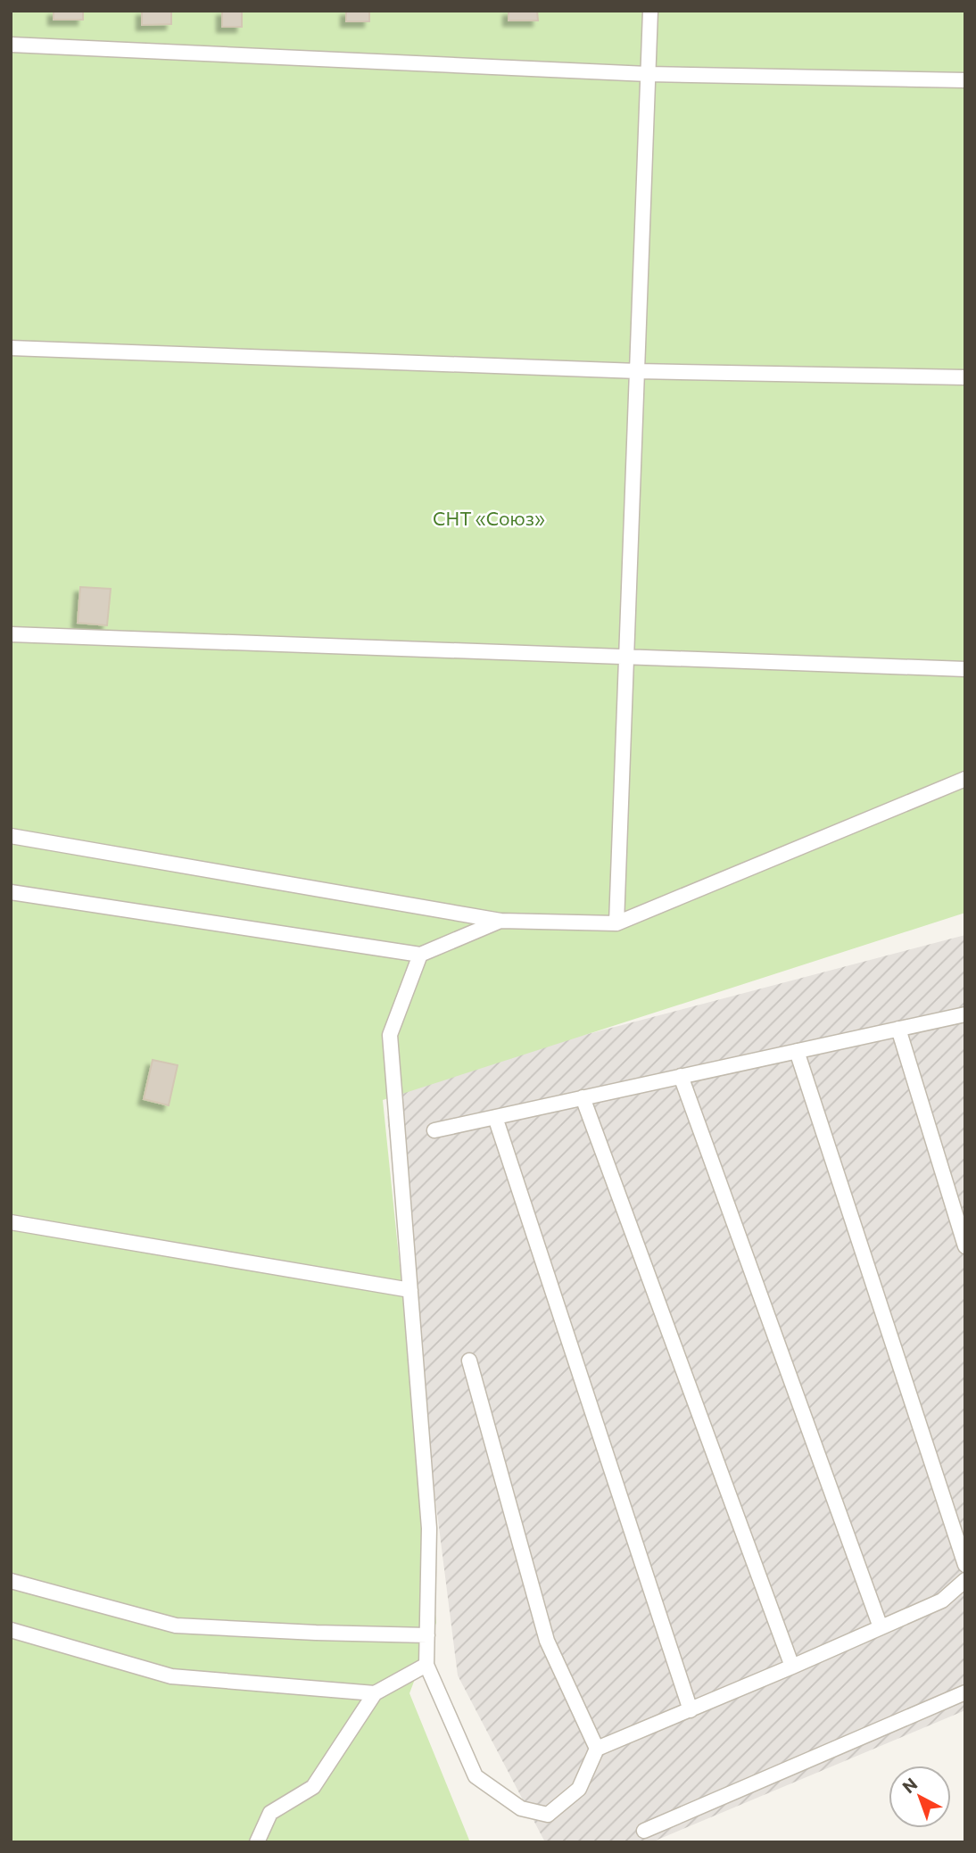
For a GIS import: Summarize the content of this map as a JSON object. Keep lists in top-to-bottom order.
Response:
{
  "parks": ["СНТ «Союз»"],
  "north": "top left"
}
